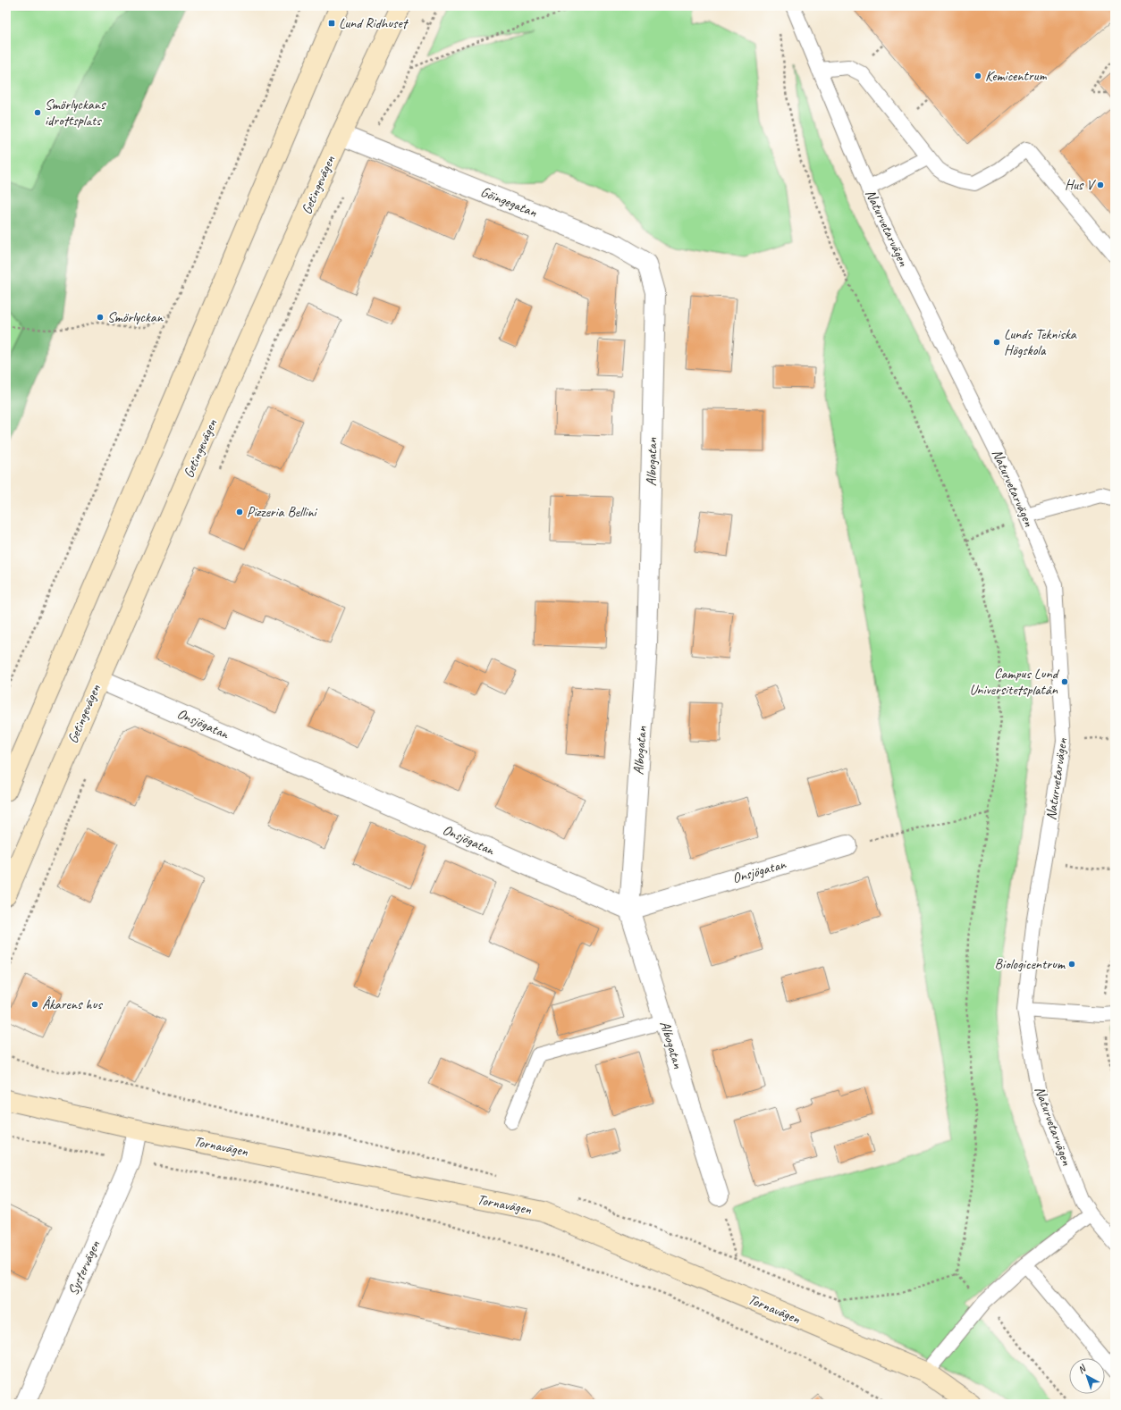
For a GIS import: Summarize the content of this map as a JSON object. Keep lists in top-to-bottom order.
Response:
{
  "streets": {
    "main road": ["Getingevägen", "Tornavägen"],
    "street": [
      "Göingegatan",
      "Albogatan",
      "Onsjögatan",
      "Systervägen"
    ],
    "lane": ["Naturvetarvägen"]
  },
  "crossings": [
    ["Getingevägen", "Göingegatan"],
    ["Getingevägen", "Onsjögatan"],
    ["Göingegatan", "Albogatan"],
    ["Albogatan", "Onsjögatan"],
    ["Tornavägen", "Systervägen"]
  ],
  "places": {
    "transit": ["Lund Ridhuset"],
    "other": [
      "Kemicentrum",
      "Smörlyckans idrottsplats",
      "Hus V",
      "Smörlyckan",
      "Lunds Tekniska Högskola",
      "Pizzeria Bellini",
      "Campus Lund Universitetsplatån",
      "Biologicentrum",
      "Åkarens hus"
    ]
  },
  "north": "top left"
}
